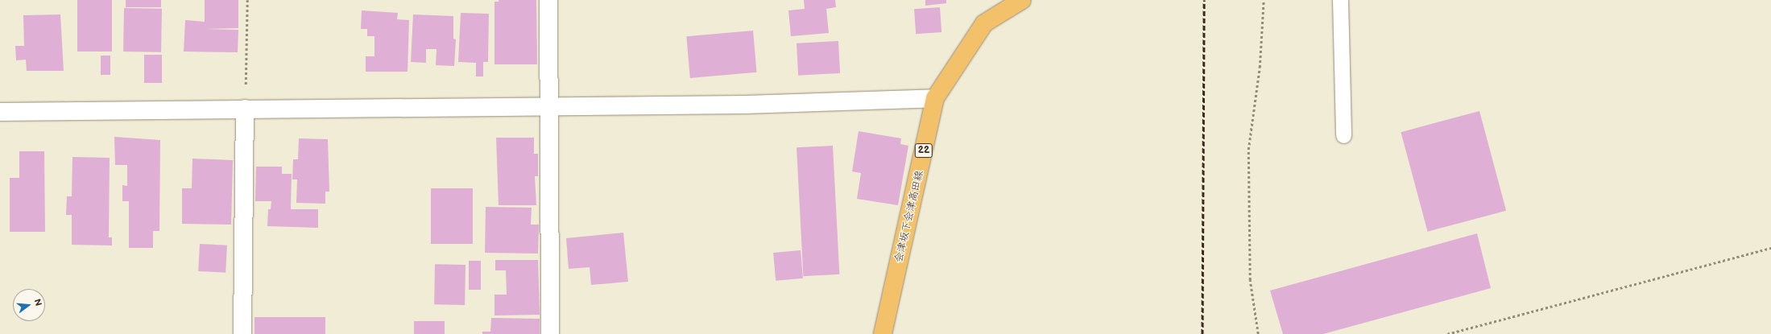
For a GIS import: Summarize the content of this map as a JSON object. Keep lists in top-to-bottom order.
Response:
{
  "streets": {
    "main road": ["22", "会津坂下会津高田線"]
  },
  "north": "right"
}
